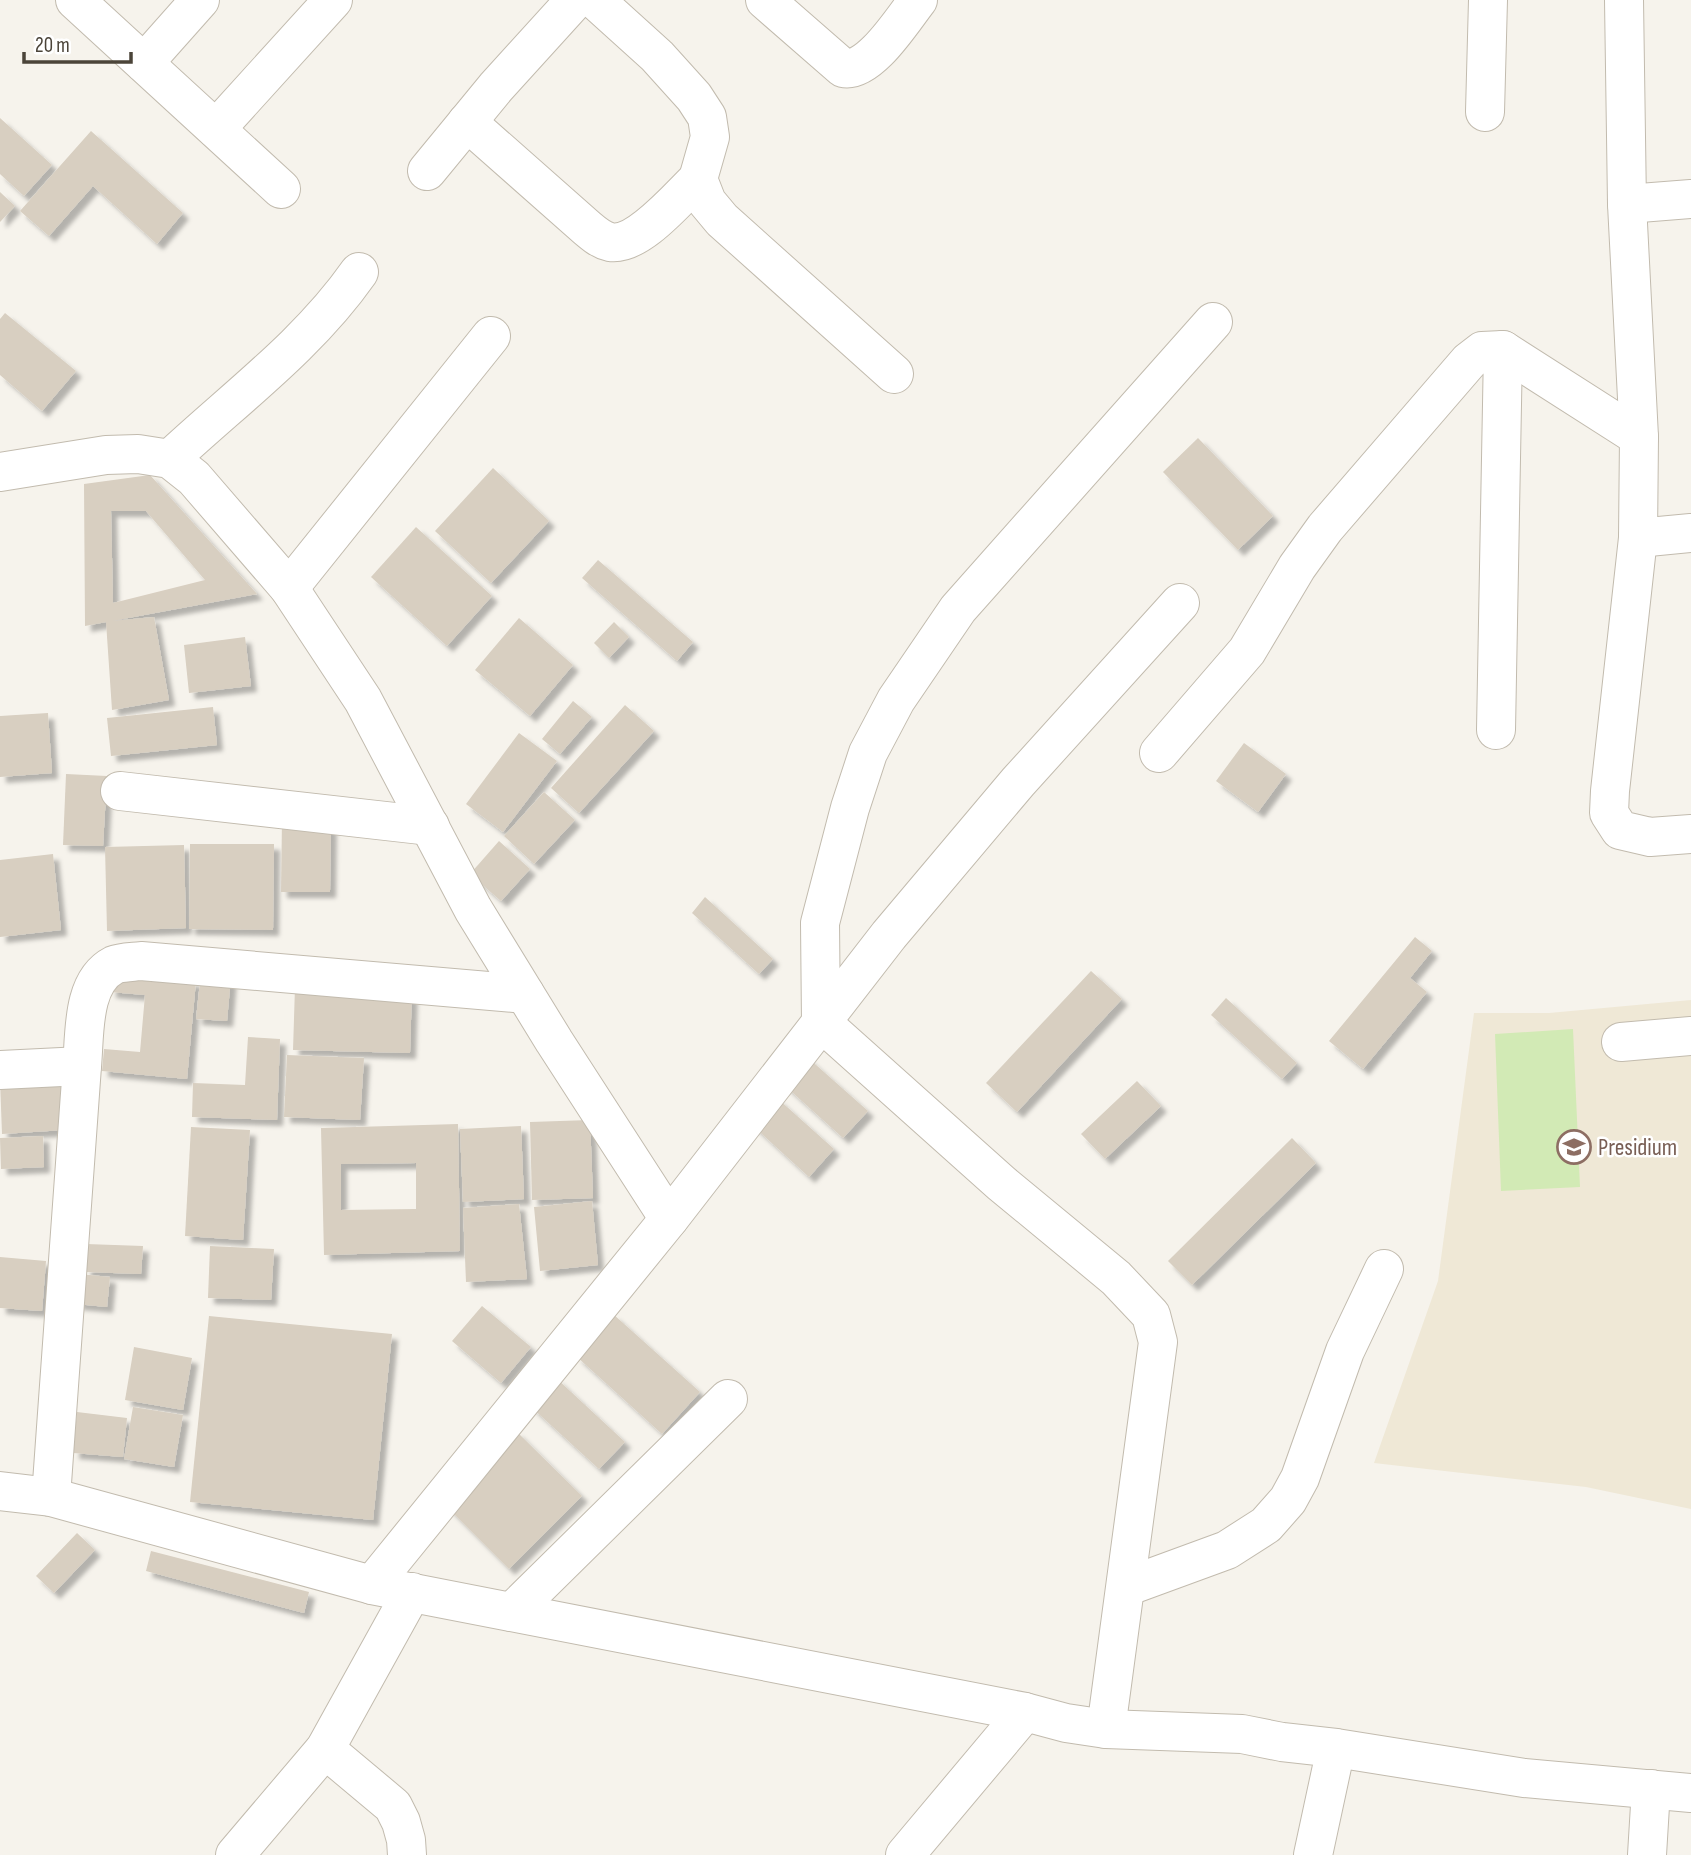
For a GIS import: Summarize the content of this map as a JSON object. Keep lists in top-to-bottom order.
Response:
{
  "places": {
    "school or university": ["Presidium"]
  },
  "scale_bar": "20 m"
}
